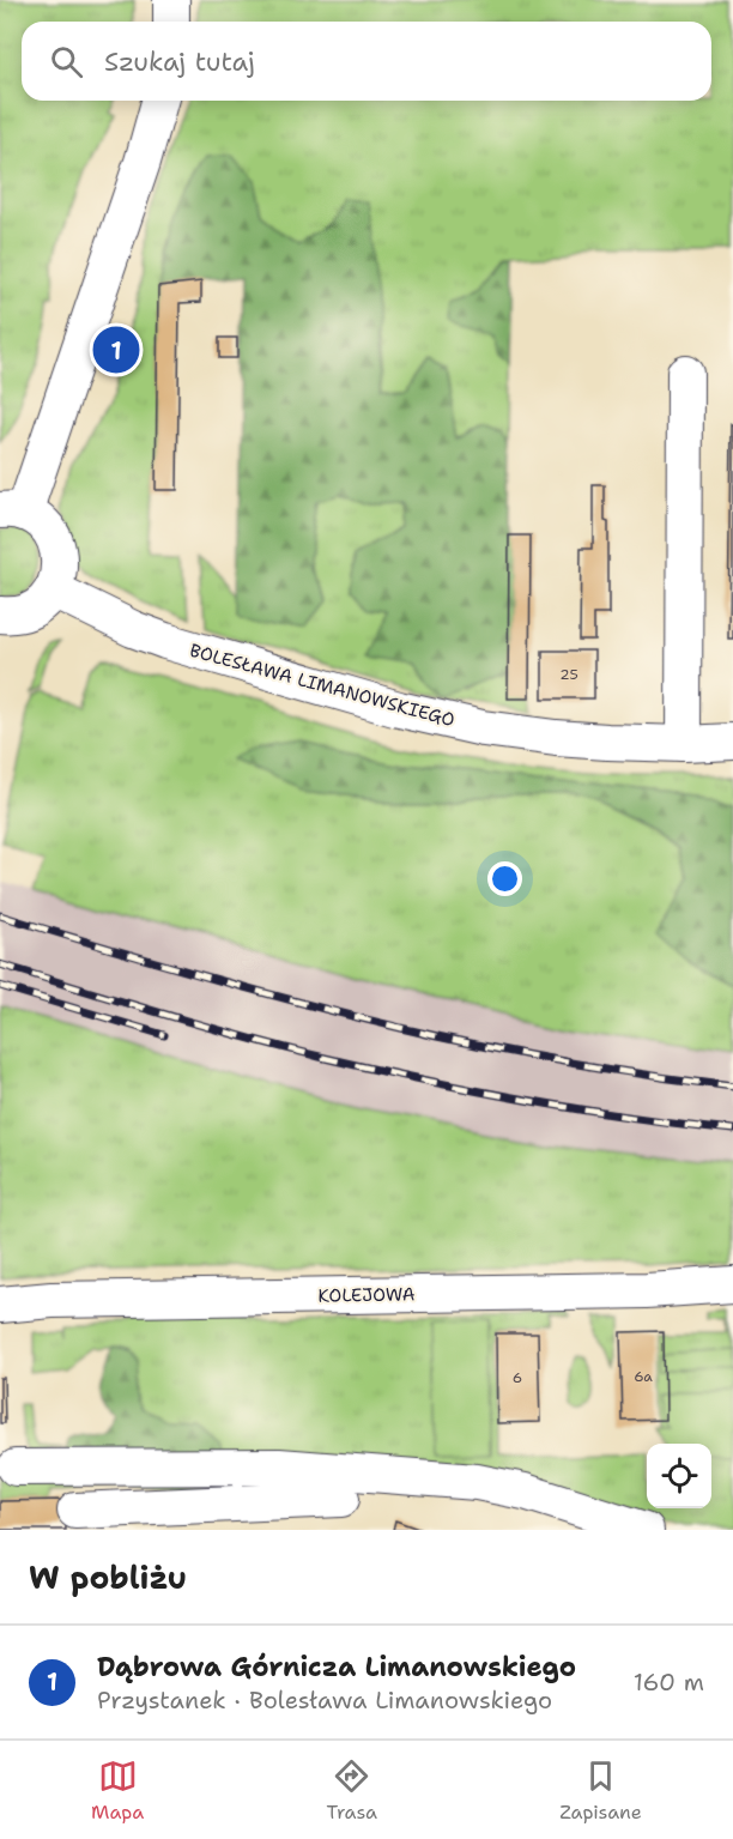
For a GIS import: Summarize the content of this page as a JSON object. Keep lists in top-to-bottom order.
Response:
{
  "streets": {
    "street": ["BOLESŁAWA LIMANOWSKIEGO", "KOLEJOWA"]
  },
  "house_numbers": ["25", "6a", "6"],
  "page": {
    "search": "Szukaj tutaj",
    "pins": "1",
    "heading": "W pobliżu",
    "list": [
      {
        "mark": "1",
        "name": "Dąbrowa Górnicza Limanowskiego",
        "note": "Przystanek · Bolesława Limanowskiego",
        "value": "160 m"
      }
    ],
    "nav": ["Mapa", "Trasa", "Zapisane"]
  }
}
